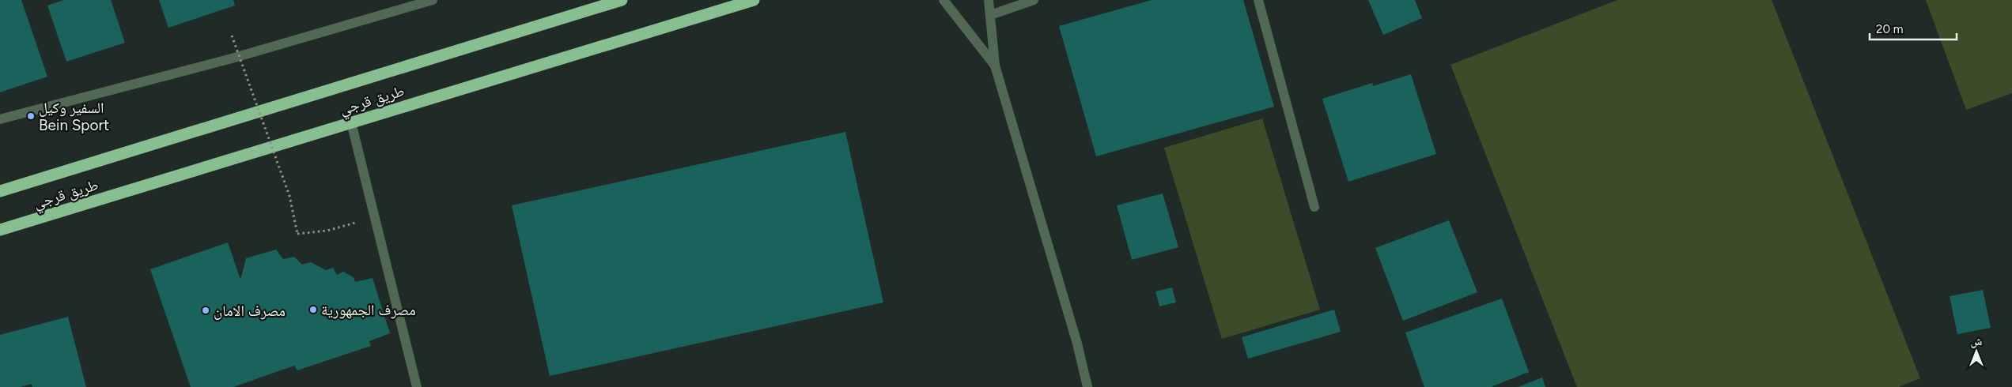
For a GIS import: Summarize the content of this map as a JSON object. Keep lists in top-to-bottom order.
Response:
{
  "streets": {
    "highway": ["طريق قرجي"]
  },
  "places": ["السفير وكيل Bein Sport", "مصرف الجمهورية", "مصرف الامان"],
  "scale_bar": "20 m",
  "north": "top"
}
